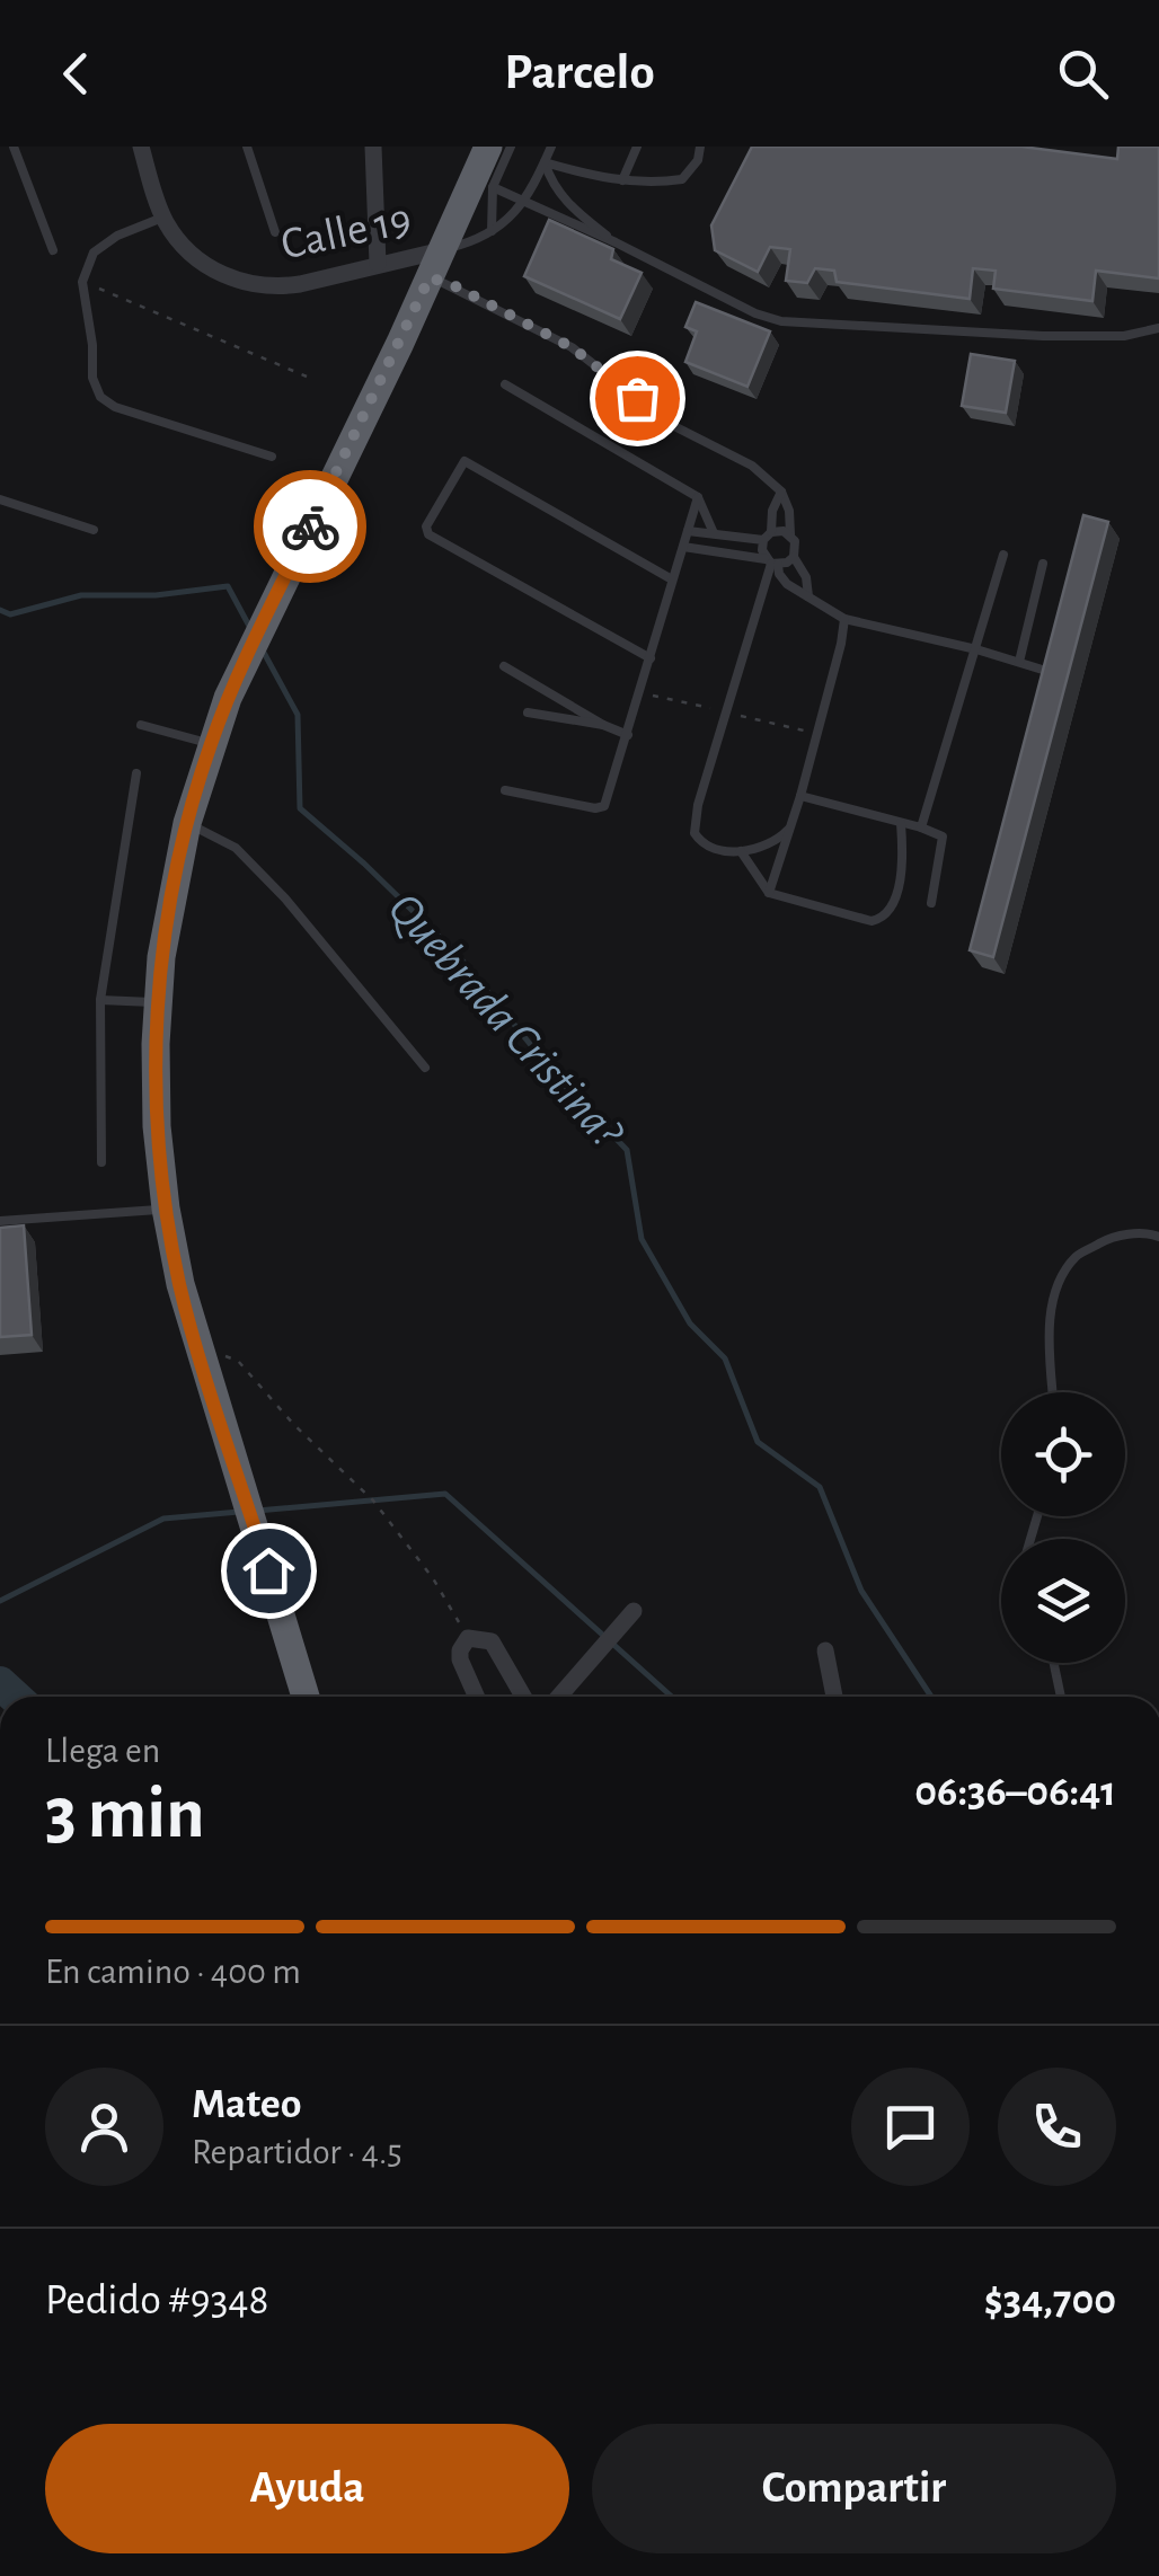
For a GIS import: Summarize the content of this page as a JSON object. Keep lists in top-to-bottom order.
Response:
{
  "streets": {
    "street": ["Calle 19"]
  },
  "water": ["Quebrada Cristina?"],
  "page": {
    "header": "Parcelo",
    "heading": ["3 min", "Llega en", "06:36–06:41"],
    "panel": [
      "Mateo",
      "Repartidor · 4.5",
      "Pedido #9348",
      "$34,700"
    ],
    "bar": "En camino · 400 m",
    "buttons": ["Ayuda", "Compartir"]
  }
}
